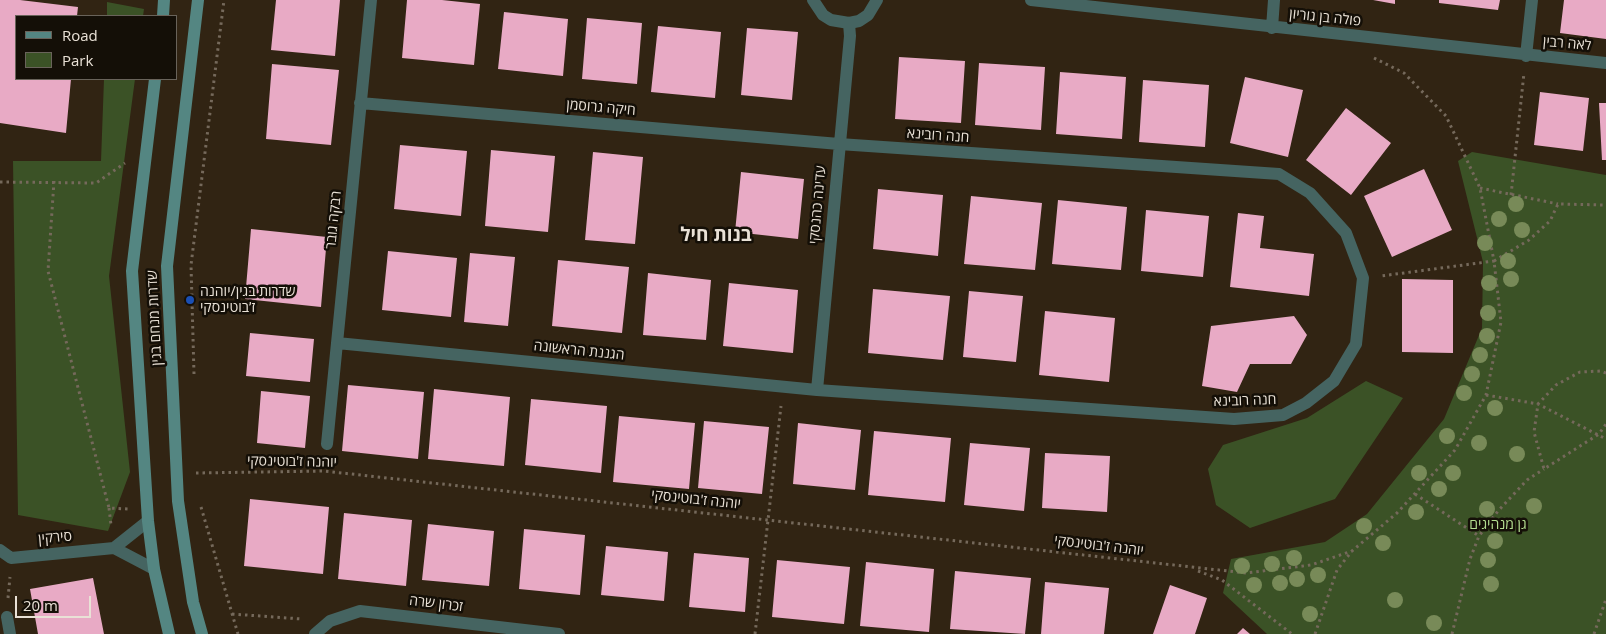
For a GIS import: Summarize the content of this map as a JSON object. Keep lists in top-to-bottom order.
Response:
{
  "streets": {
    "street": [
      "פולה בן גוריון",
      "לאה רבין",
      "חיקה גרוסמן",
      "חנה רובינא",
      "עדינה כהנסקי",
      "רבקה גובר",
      "שדרות מנחם בגין",
      "הגננת הראשונה",
      "סירקין",
      "זכרון שרה"
    ],
    "path": ["יוהנה ז'בוטינסקי"]
  },
  "crossings": [
    ["פולה בן גוריון", "לאה רבין"],
    ["חיקה גרוסמן", "חנה רובינא"],
    ["חיקה גרוסמן", "עדינה כהנסקי"],
    ["חיקה גרוסמן", "רבקה גובר"],
    ["חנה רובינא", "עדינה כהנסקי"],
    ["חנה רובינא", "הגננת הראשונה"],
    ["עדינה כהנסקי", "הגננת הראשונה"],
    ["רבקה גובר", "הגננת הראשונה"]
  ],
  "districts": ["בנות חיל"],
  "parks": ["גן מנהיגים"],
  "places": ["שדרות בגין/יוהנה ז׳בוטינסקי"],
  "legend": ["Road", "Park"],
  "scale_bar": "20 m"
}
